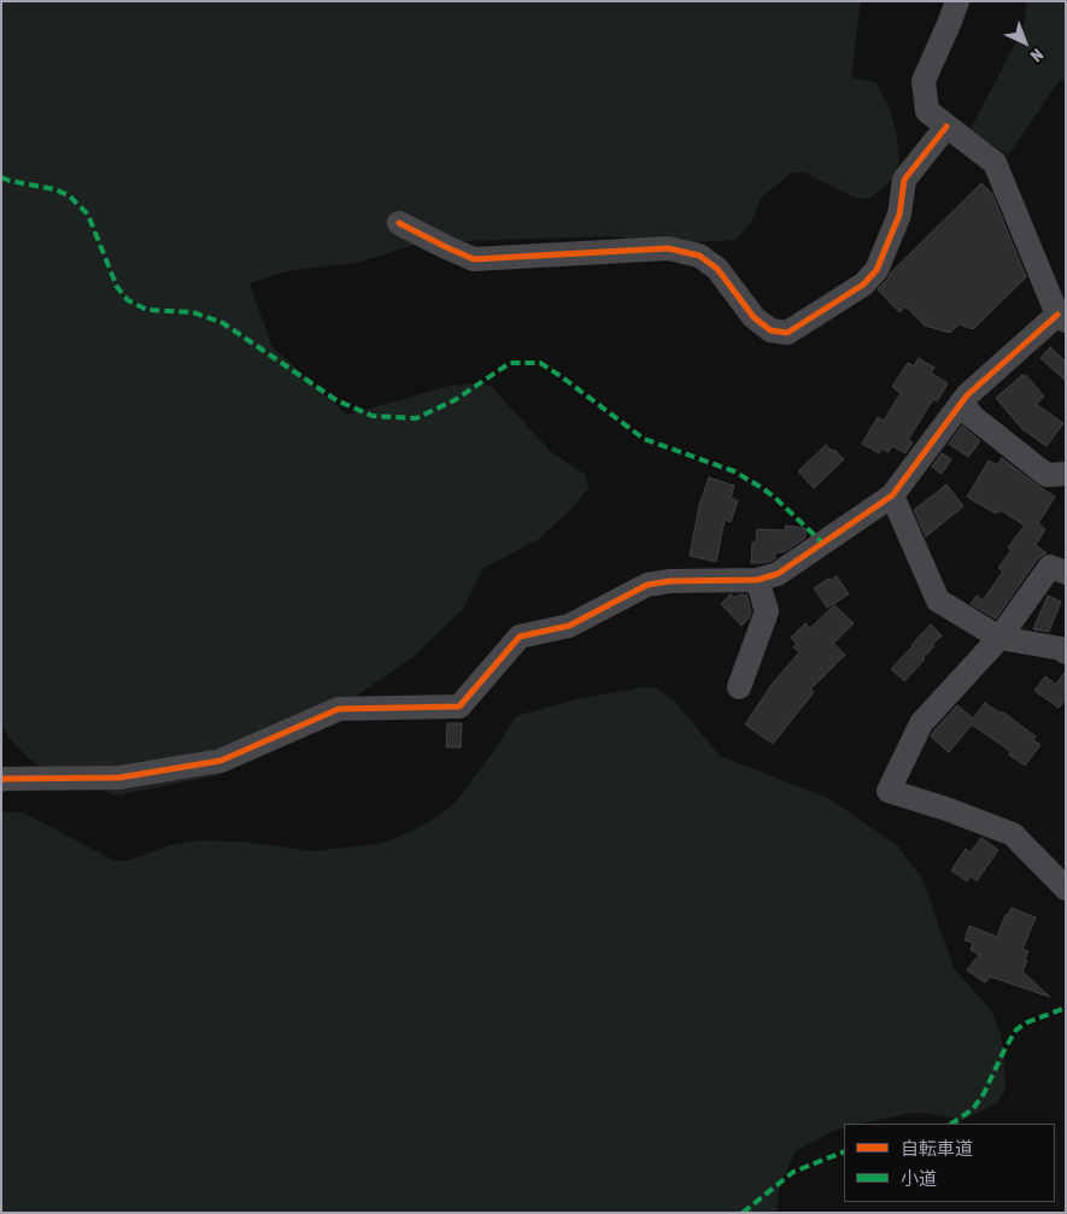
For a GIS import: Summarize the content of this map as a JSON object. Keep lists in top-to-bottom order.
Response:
{
  "legend": ["自転車道", "小道"],
  "north": "bottom right"
}
